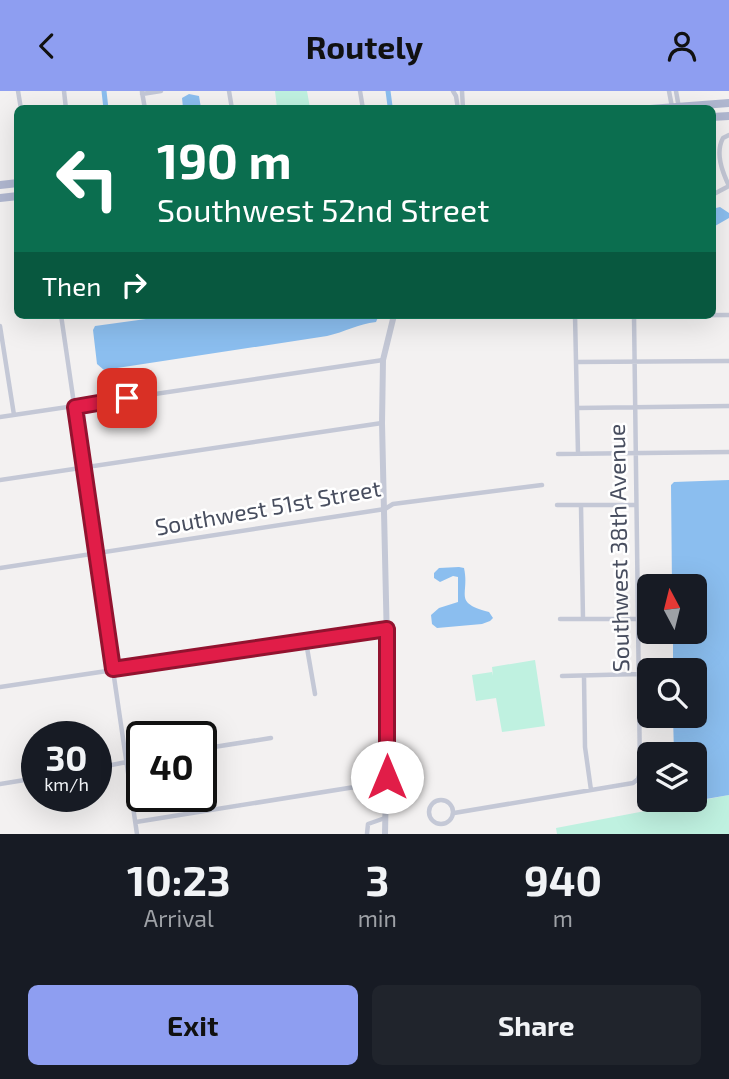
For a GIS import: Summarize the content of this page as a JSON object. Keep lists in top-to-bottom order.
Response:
{
  "streets": {
    "street": ["Southwest 51st Street", "Southwest 38th Avenue"]
  },
  "north": "top",
  "page": {
    "header": "Routely",
    "turn": ["190 m", "Southwest 52nd Street"],
    "then": "Then",
    "speed": "30 km/h",
    "limit": "40",
    "eta": [
      "10:23",
      "Arrival",
      "3",
      "min",
      "940",
      "m"
    ],
    "buttons": ["Exit", "Share"]
  }
}
